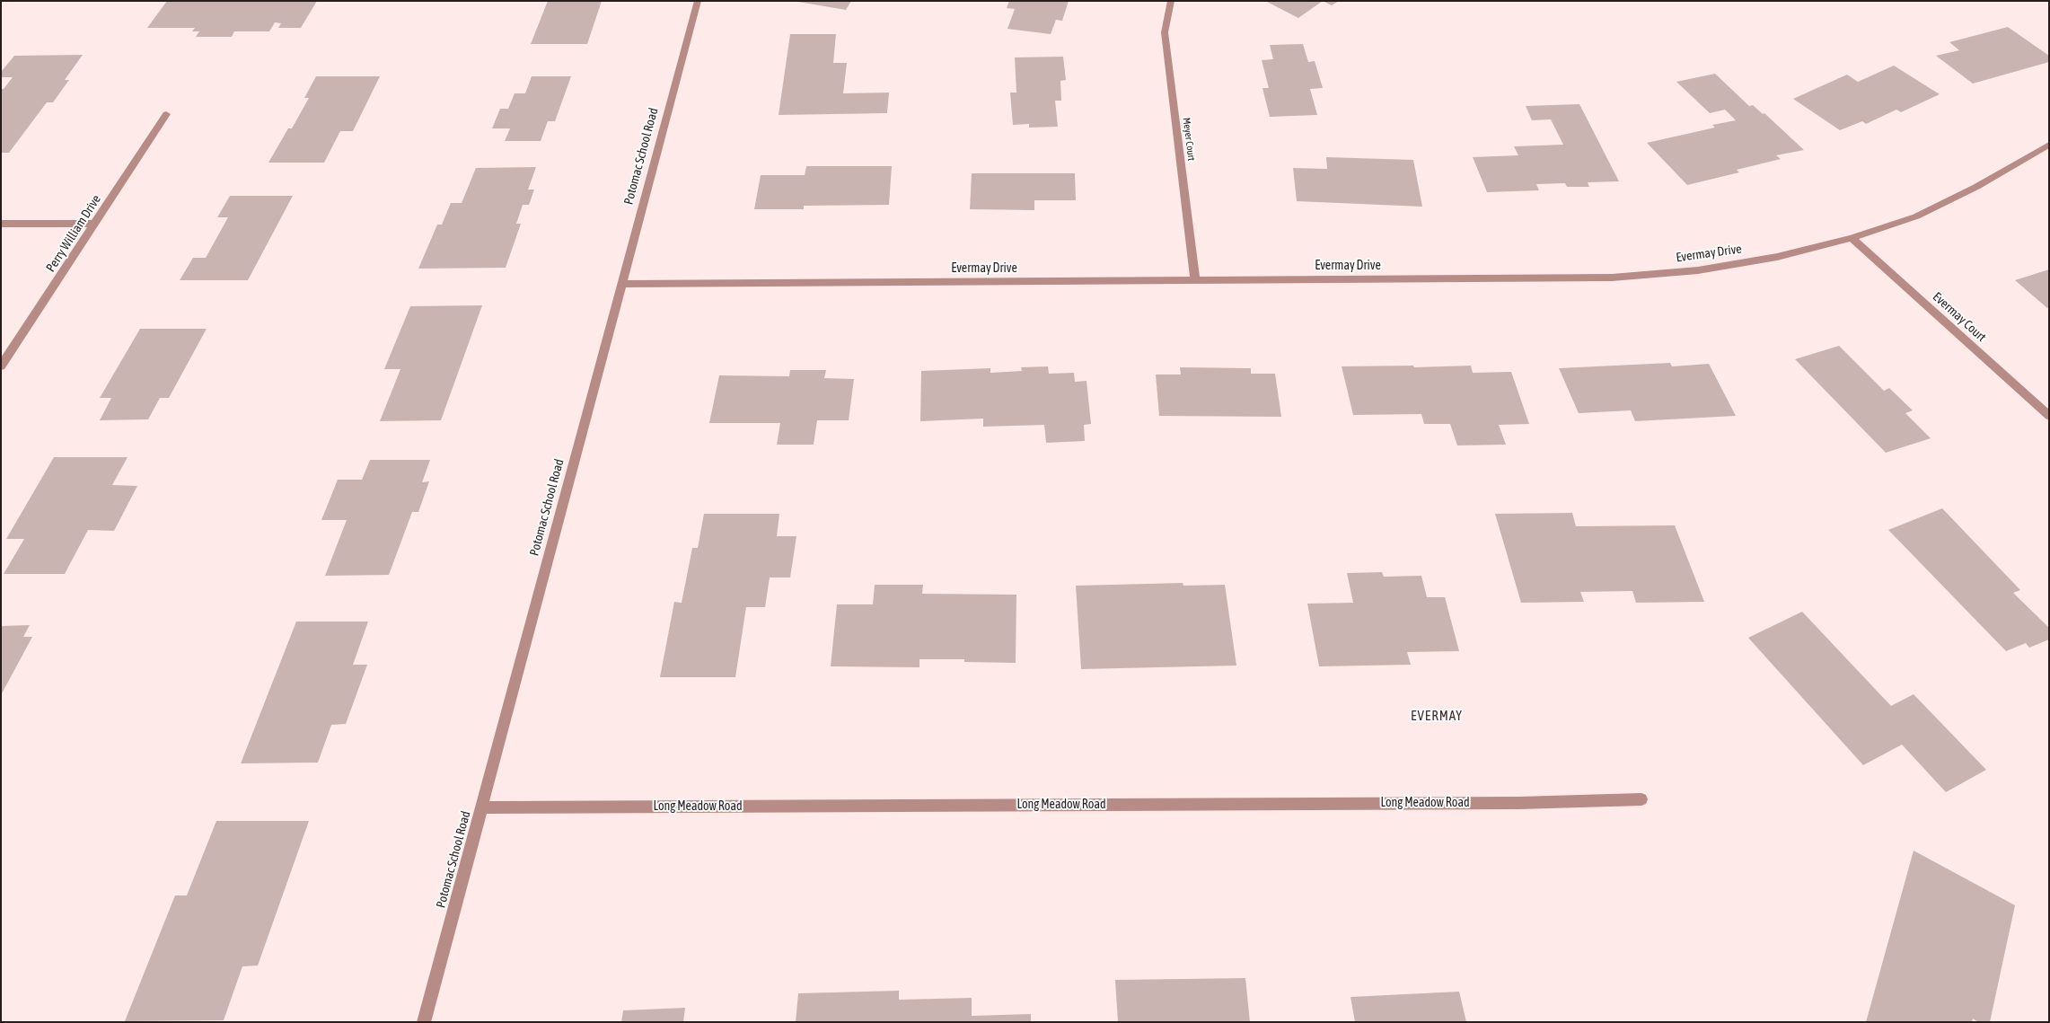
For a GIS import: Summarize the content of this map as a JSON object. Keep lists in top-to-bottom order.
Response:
{
  "streets": {
    "street": [
      "Meyer Court",
      "Potomac School Road",
      "Perry William Drive",
      "Evermay Drive",
      "Evermay Court",
      "Long Meadow Road"
    ]
  },
  "crossings": [
    ["Meyer Court", "Evermay Drive"],
    ["Potomac School Road", "Evermay Drive"],
    ["Potomac School Road", "Long Meadow Road"],
    ["Evermay Drive", "Evermay Court"]
  ],
  "districts": ["EVERMAY"]
}
